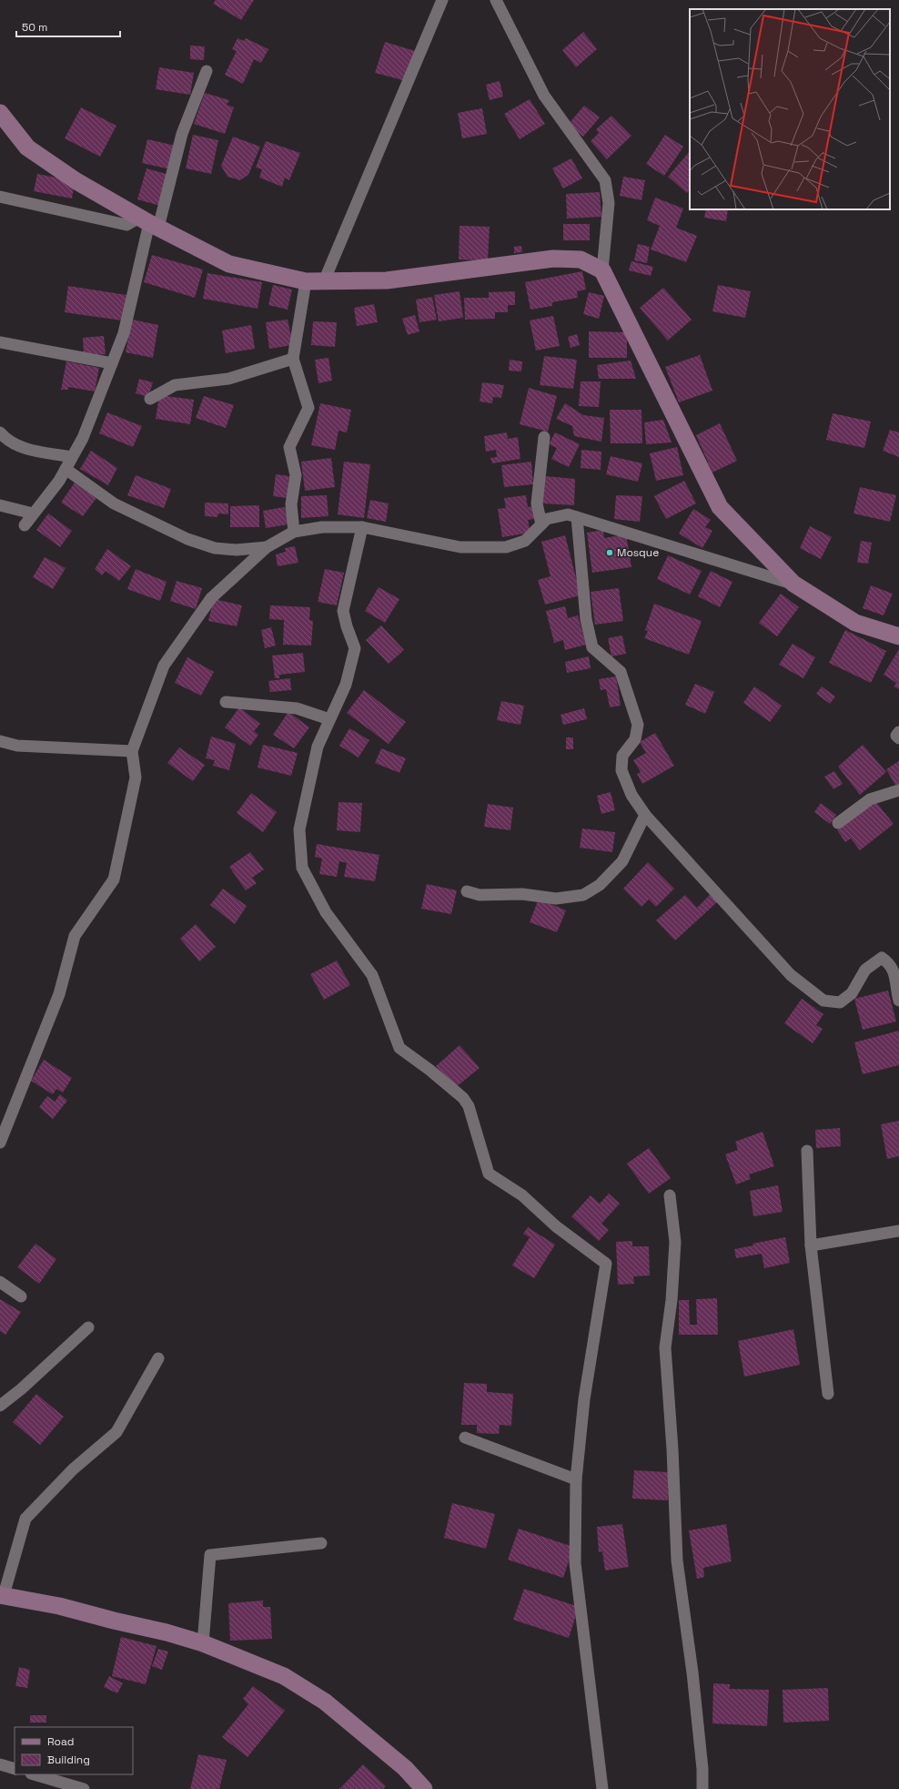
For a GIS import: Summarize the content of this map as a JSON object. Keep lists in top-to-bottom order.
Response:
{
  "places": ["Mosque"],
  "legend": ["Road", "Building"],
  "scale_bar": "50 m"
}
